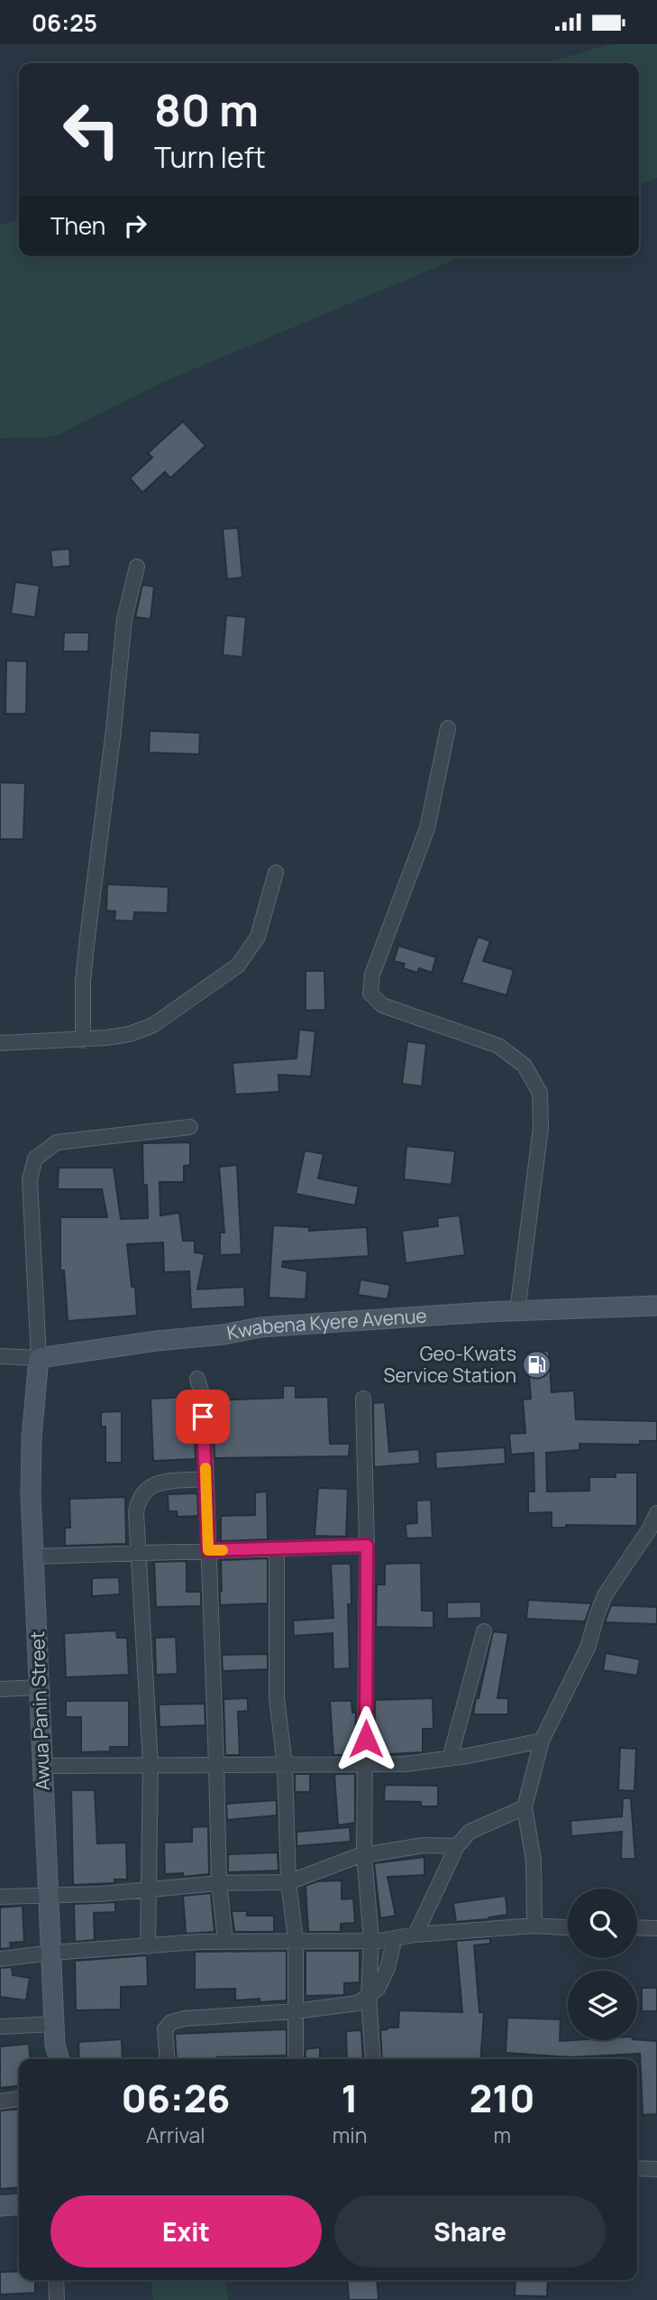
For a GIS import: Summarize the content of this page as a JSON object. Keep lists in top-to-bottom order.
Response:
{
  "streets": {
    "main road": ["Kwabena Kyere Avenue", "Awua Panin Street"]
  },
  "crossings": [
    ["Kwabena Kyere Avenue", "Awua Panin Street"]
  ],
  "places": {
    "fuel station": ["Geo-Kwats Service Station"]
  },
  "page": {
    "status": "06:25",
    "turn": ["80 m", "Turn left"],
    "then": "Then",
    "eta": [
      "06:26",
      "Arrival",
      "1",
      "min",
      "210",
      "m"
    ],
    "buttons": ["Exit", "Share"]
  }
}
